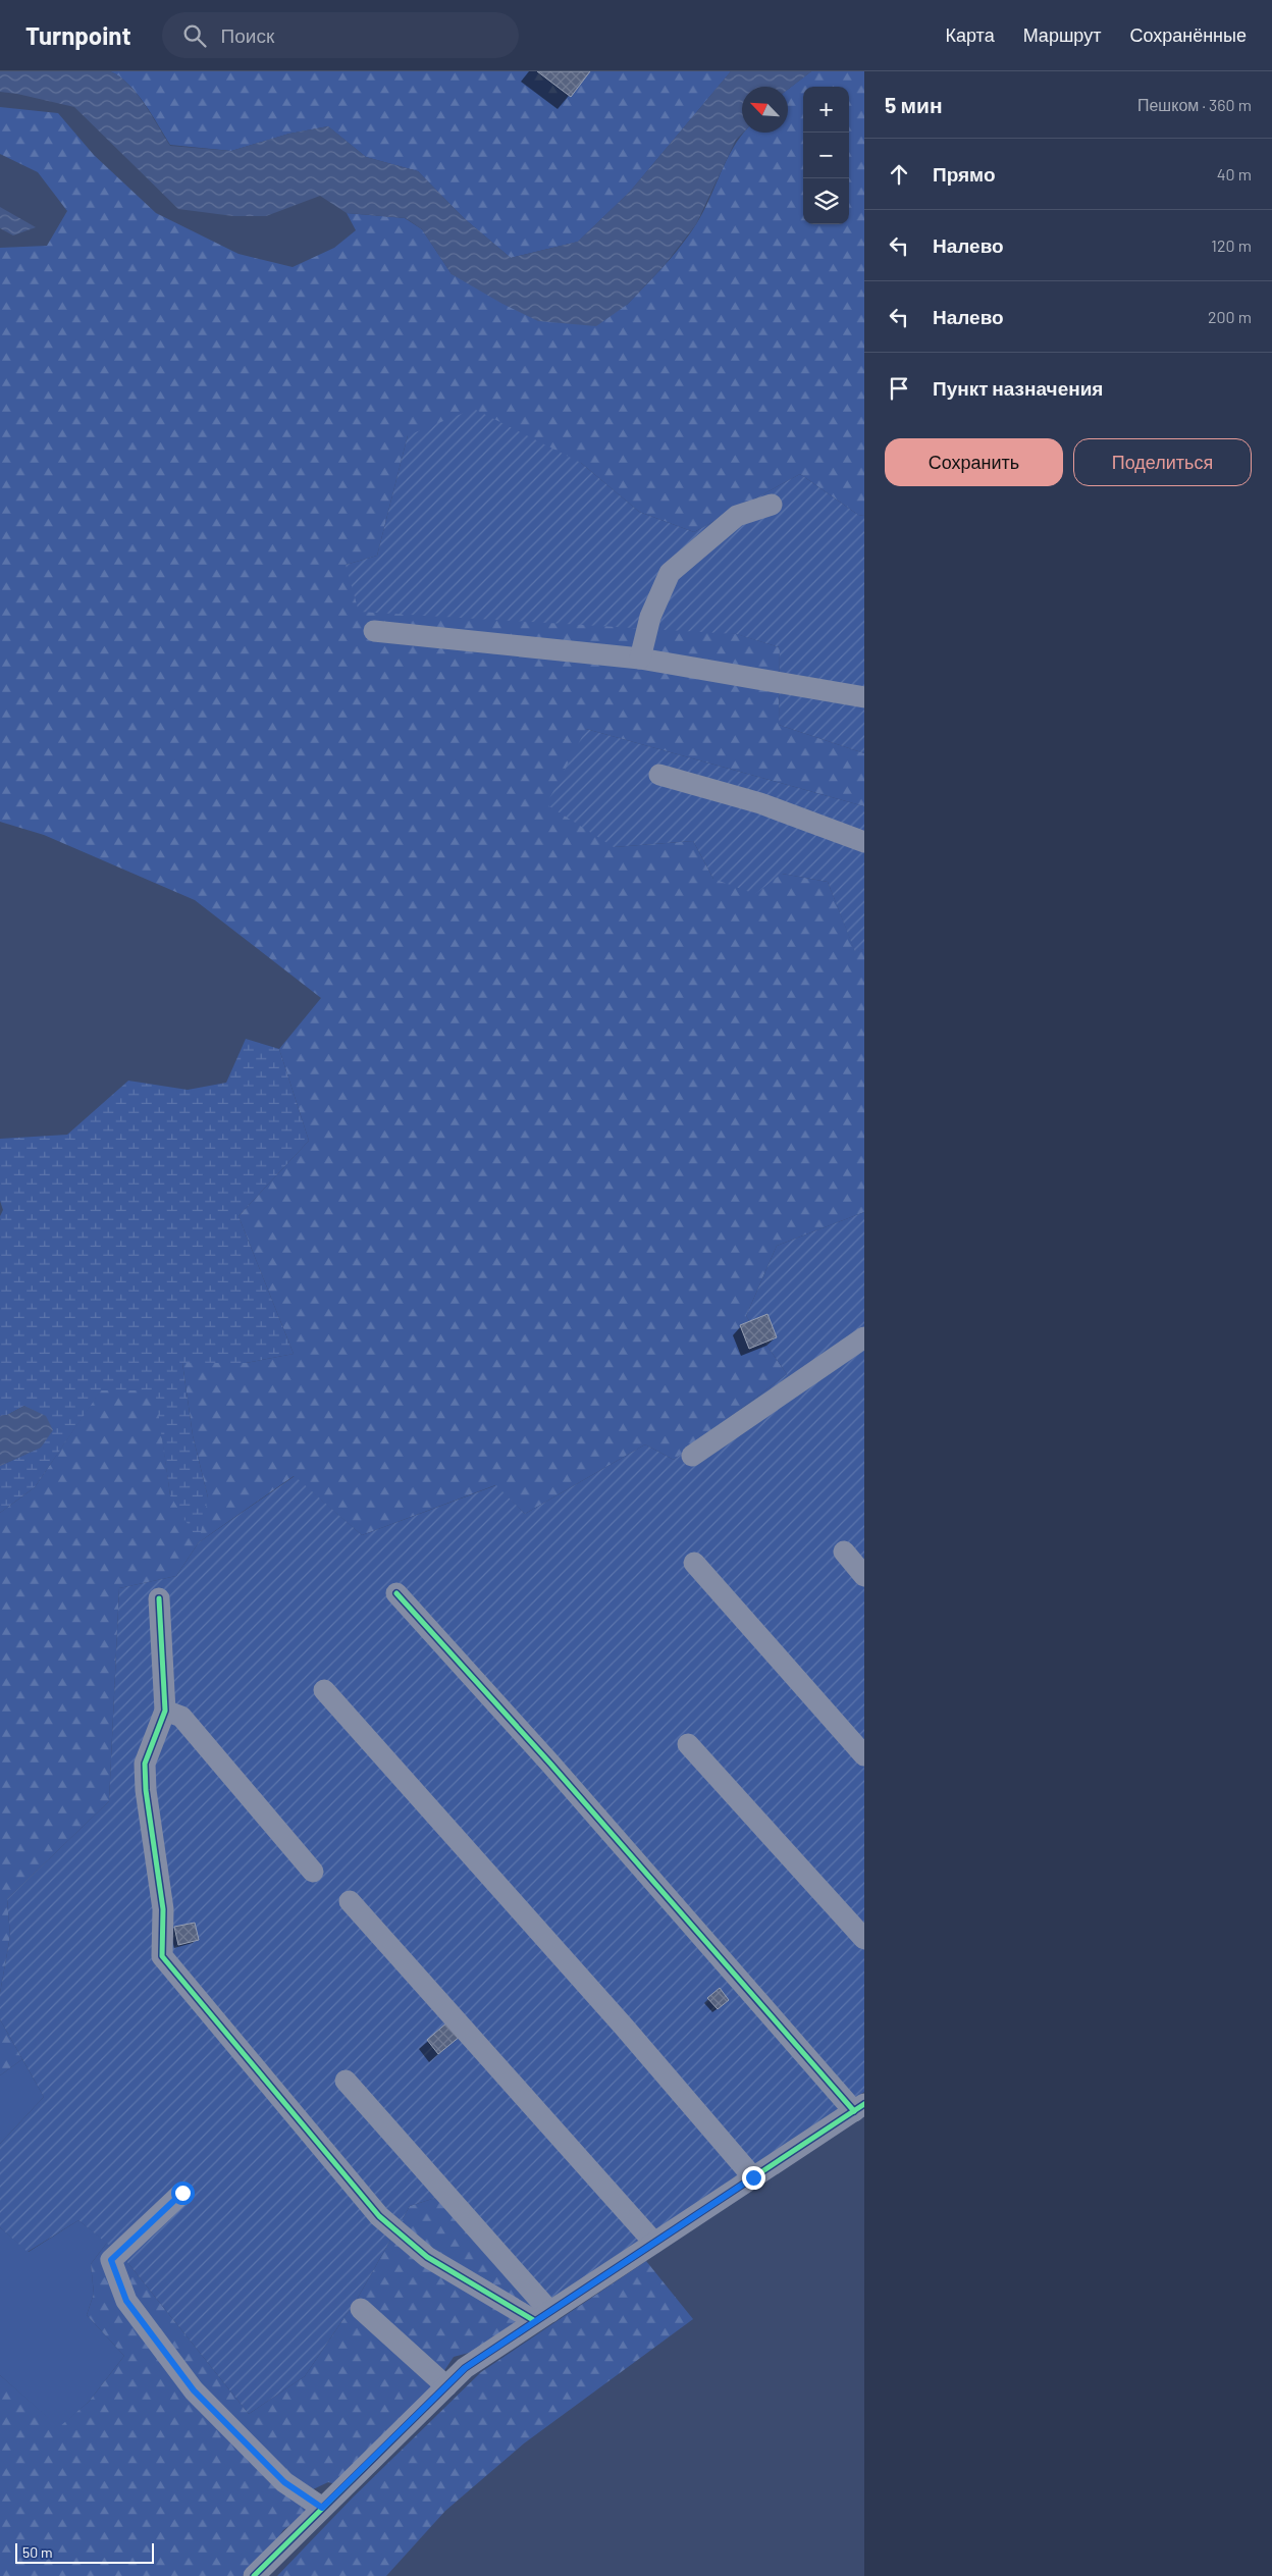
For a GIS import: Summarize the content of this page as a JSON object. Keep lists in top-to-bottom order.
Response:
{
  "scale_bar": "50 m",
  "north": "top left",
  "page": {
    "header": "Turnpoint",
    "search": "Поиск",
    "nav": ["Карта", "Маршрут", "Сохранённые"],
    "heading": ["5 мин", "Пешком · 360 m"],
    "map_buttons": ["+", "−"],
    "list": [
      ["Прямо", "40 m"],
      ["Налево", "120 m"],
      ["Налево", "200 m"],
      "Пункт назначения"
    ],
    "buttons": ["Сохранить", "Поделиться"],
    "scale": "50 m"
  }
}
